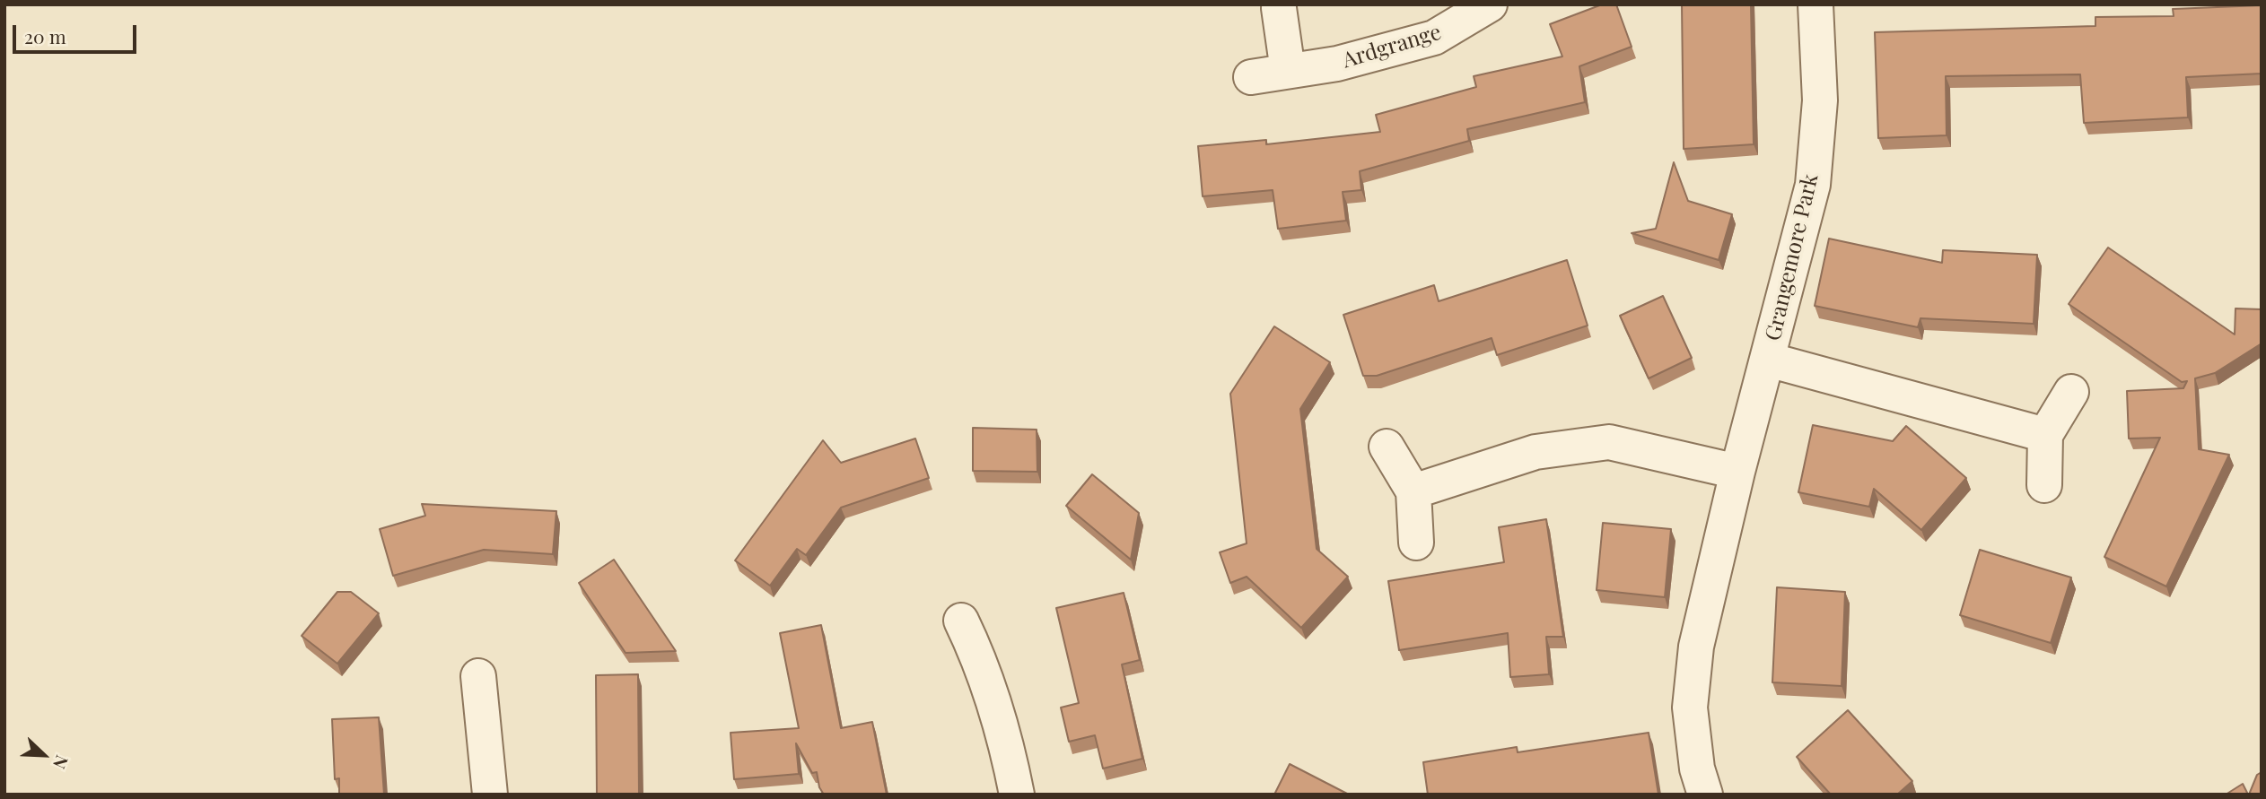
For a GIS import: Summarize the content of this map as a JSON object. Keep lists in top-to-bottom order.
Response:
{
  "streets": {
    "street": ["Ardgrange", "Grangemore Park"]
  },
  "scale_bar": "20 m",
  "north": "bottom right"
}
